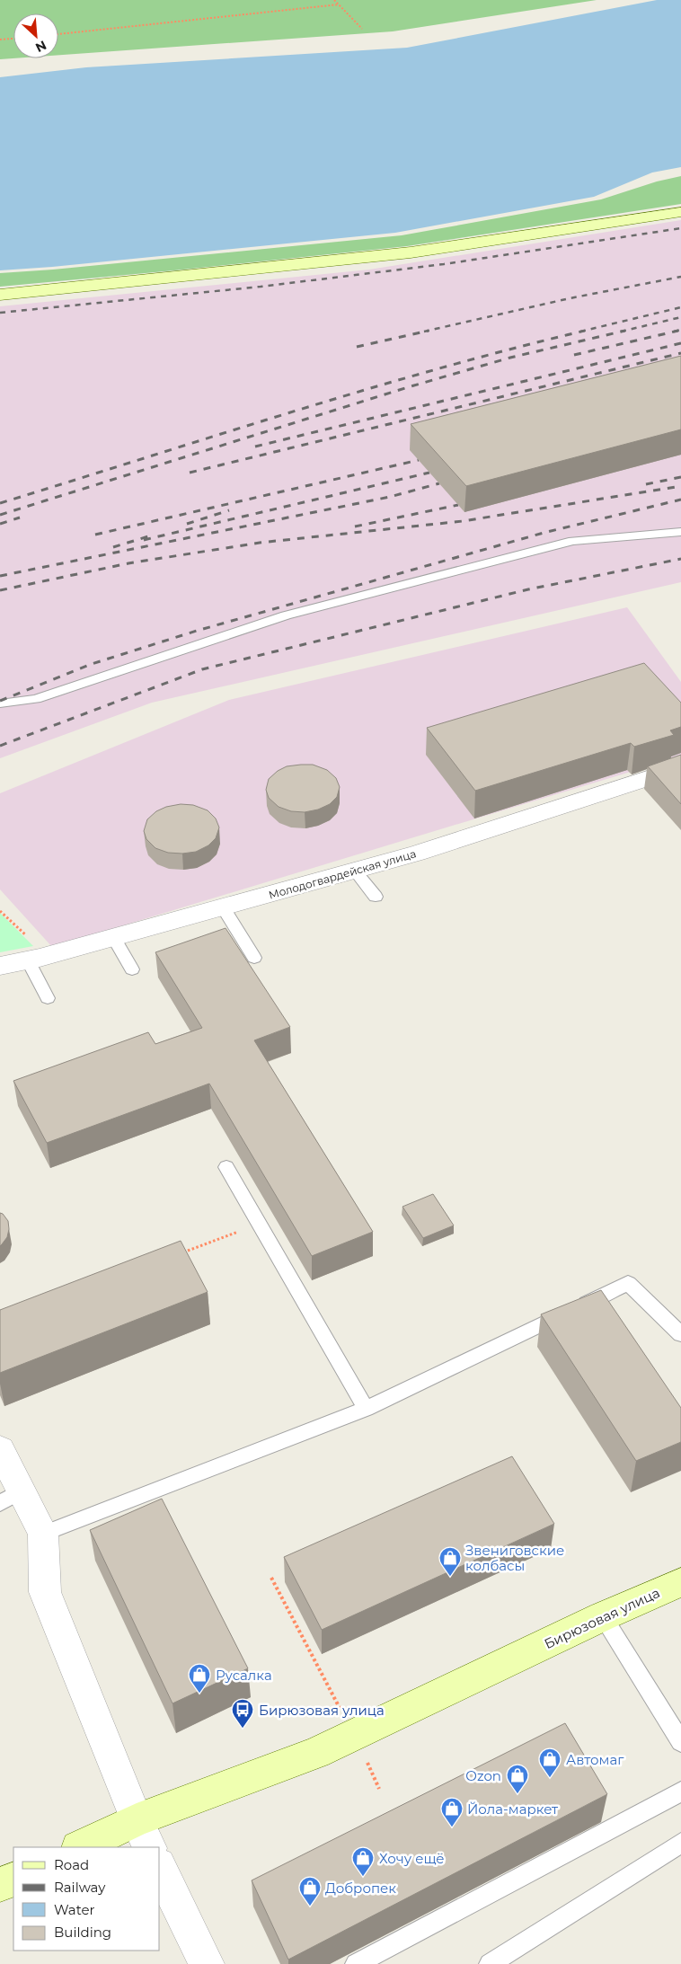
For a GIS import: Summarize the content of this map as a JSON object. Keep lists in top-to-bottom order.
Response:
{
  "streets": {
    "main road": ["Бирюзовая улица"],
    "street": ["Молодогвардейская улица"]
  },
  "places": {
    "shop": [
      "Звениговские колбасы",
      "Русалка",
      "Автомаг",
      "Ozon",
      "Йола-маркет",
      "Хочу ещё",
      "Добропек"
    ],
    "bus stop": ["Бирюзовая улица"]
  },
  "legend": [
    "Road",
    "Railway",
    "Water",
    "Building"
  ],
  "north": "bottom right"
}
